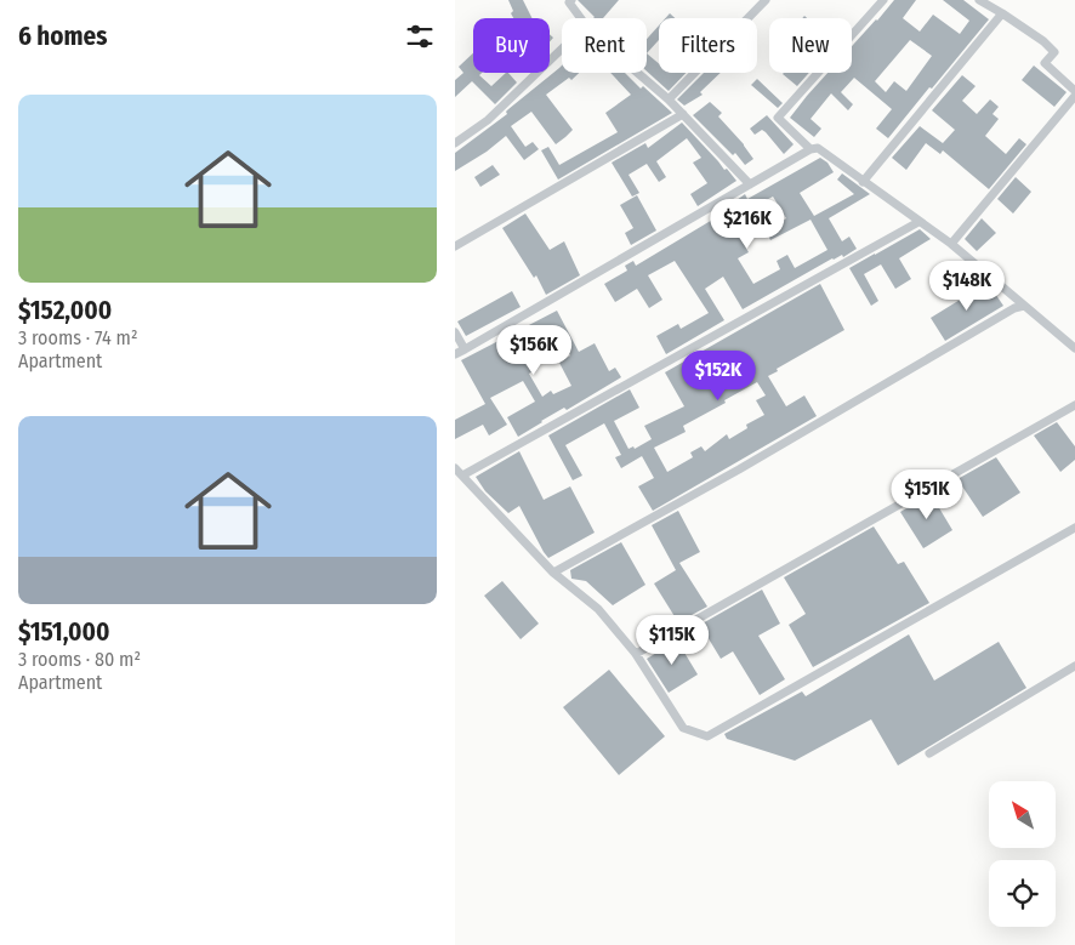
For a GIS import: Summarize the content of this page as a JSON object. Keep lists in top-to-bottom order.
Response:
{
  "north": "top left",
  "page": {
    "heading": "6 homes",
    "chip": [
      "Buy",
      "Rent",
      "Filters",
      "New"
    ],
    "list": [
      {
        "name": "$152,000",
        "note": "3 rooms · 74 m² · Apartment"
      },
      {
        "name": "$151,000",
        "note": "3 rooms · 80 m² · Apartment"
      }
    ],
    "price": [
      "$216K",
      "$148K",
      "$156K",
      "$152K",
      "$151K",
      "$115K"
    ]
  }
}
